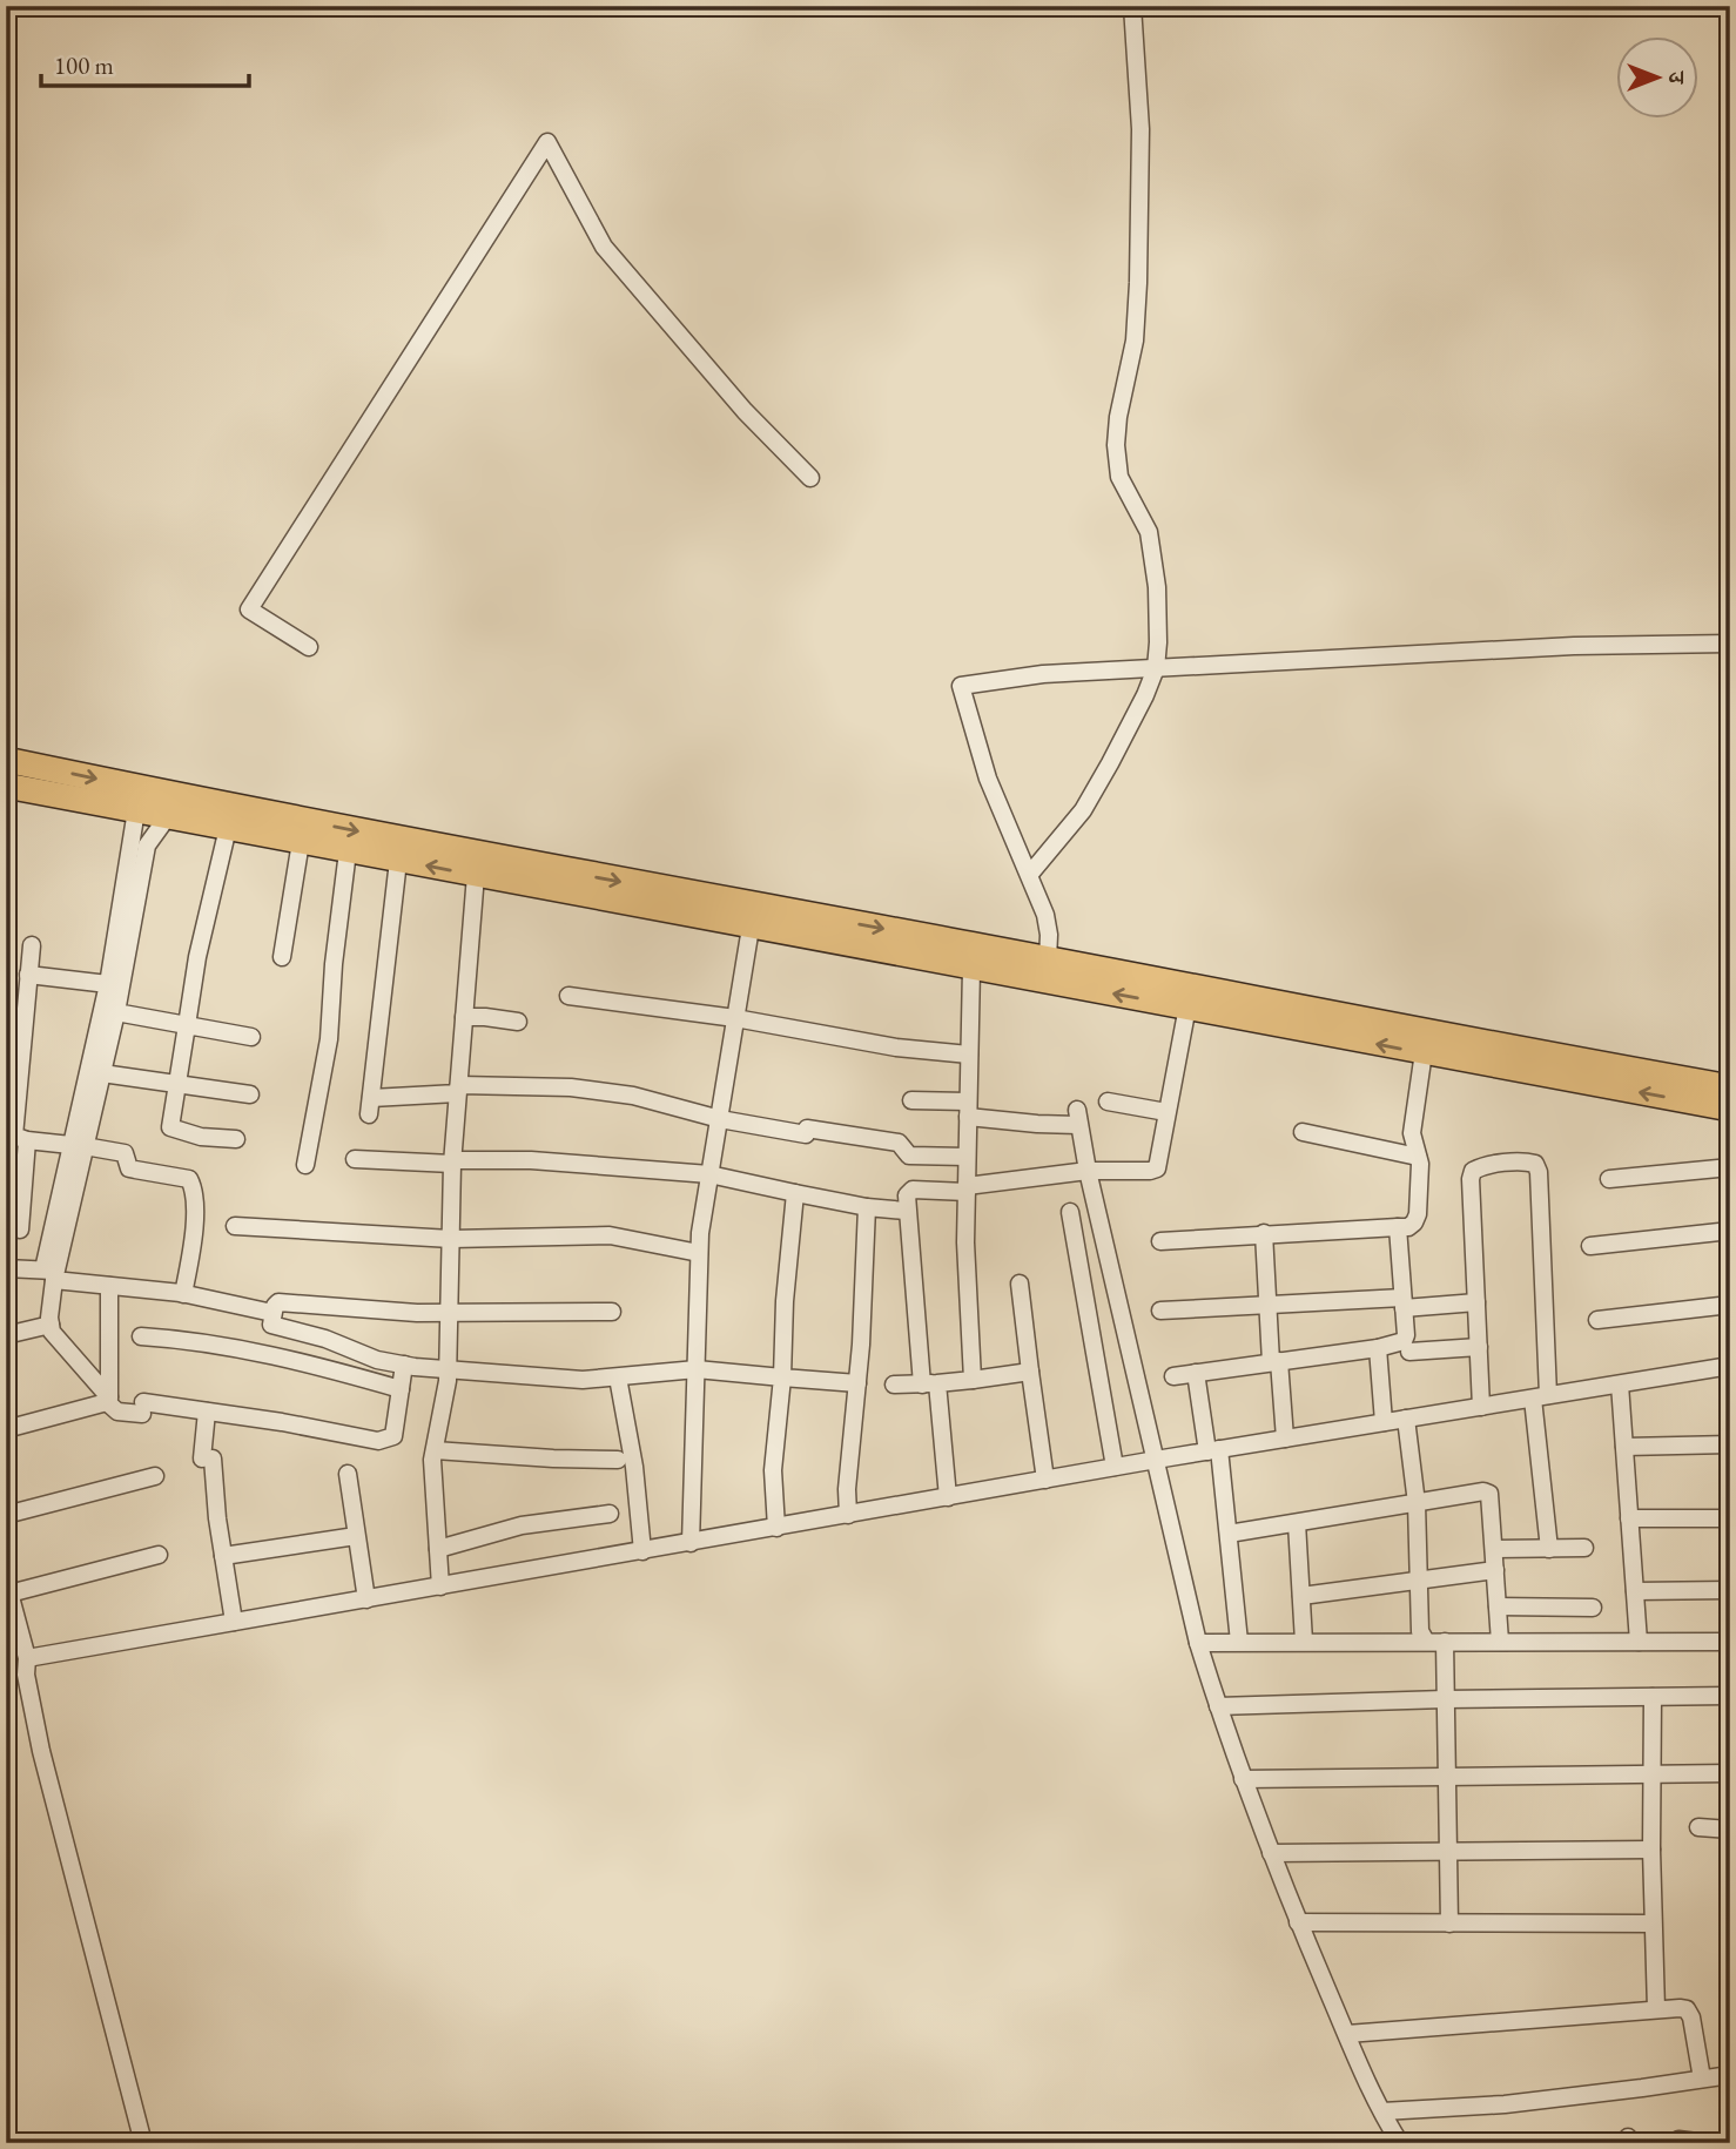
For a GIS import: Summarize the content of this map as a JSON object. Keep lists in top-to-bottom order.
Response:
{
  "scale_bar": "100 m",
  "north": "right"
}
